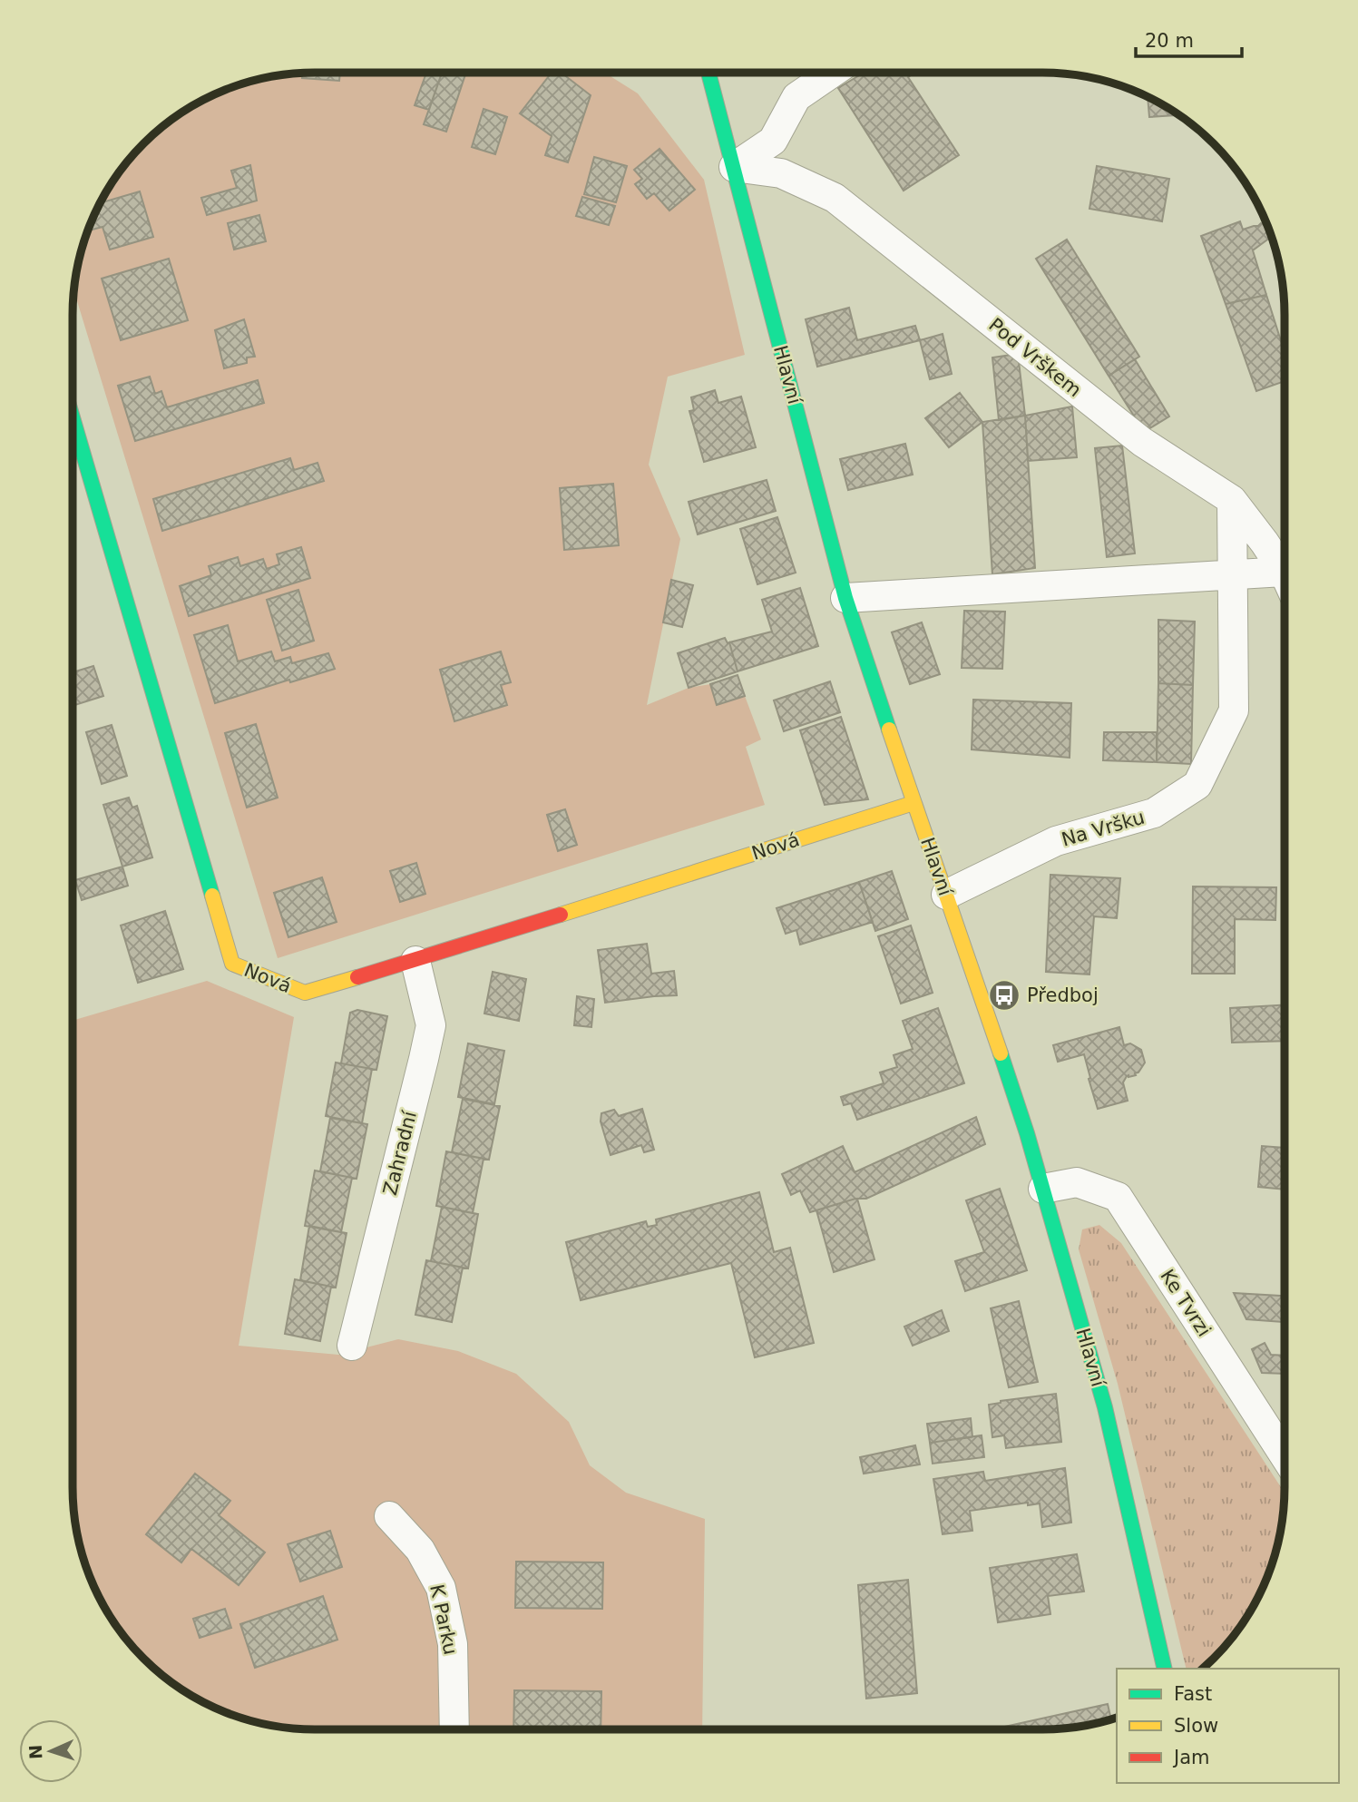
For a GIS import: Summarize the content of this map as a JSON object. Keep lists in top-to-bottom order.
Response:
{
  "streets": {
    "street": [
      "Pod Vrškem",
      "Hlavní",
      "Na Vršku",
      "Nová",
      "Zahradní",
      "Ke Tvrzi",
      "K Parku"
    ]
  },
  "crossings": [
    ["Pod Vrškem", "Hlavní"],
    ["Pod Vrškem", "Na Vršku"],
    ["Hlavní", "Na Vršku"],
    ["Hlavní", "Nová"],
    ["Hlavní", "Ke Tvrzi"],
    ["Nová", "Zahradní"]
  ],
  "places": {
    "bus stop": ["Předboj"]
  },
  "legend": ["Fast", "Slow", "Jam"],
  "scale_bar": "20 m",
  "north": "left"
}
